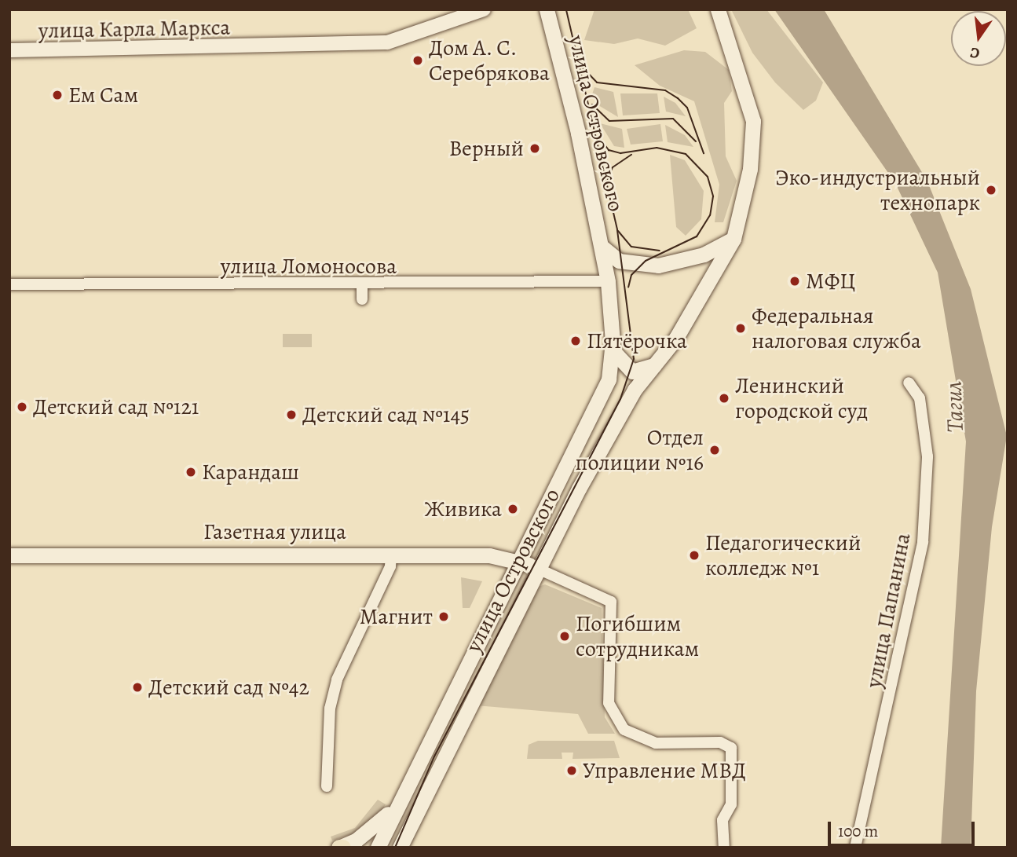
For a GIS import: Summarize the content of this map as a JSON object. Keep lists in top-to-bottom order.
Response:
{
  "streets": {
    "main road": ["улица Островского", "Газетная улица"],
    "street": ["улица Карла Маркса", "улица Ломоносова", "улица Папанина"]
  },
  "crossings": [
    ["улица Островского", "улица Ломоносова"],
    ["улица Островского", "Газетная улица"]
  ],
  "water": ["Тагил"],
  "places": [
    "Дом А. С. Серебрякова",
    "Ем Сам",
    "Верный",
    "Эко-индустриальный технопарк",
    "МФЦ",
    "Федеральная налоговая служба",
    "Пятёрочка",
    "Ленинский городской суд",
    "Детский сад №121",
    "Детский сад №145",
    "Отдел полиции №16",
    "Карандаш",
    "Живика",
    "Педагогический колледж №1",
    "Магнит",
    "Погибшим сотрудникам",
    "Детский сад №42",
    "Управление МВД"
  ],
  "scale_bar": "100 m",
  "north": "bottom"
}
